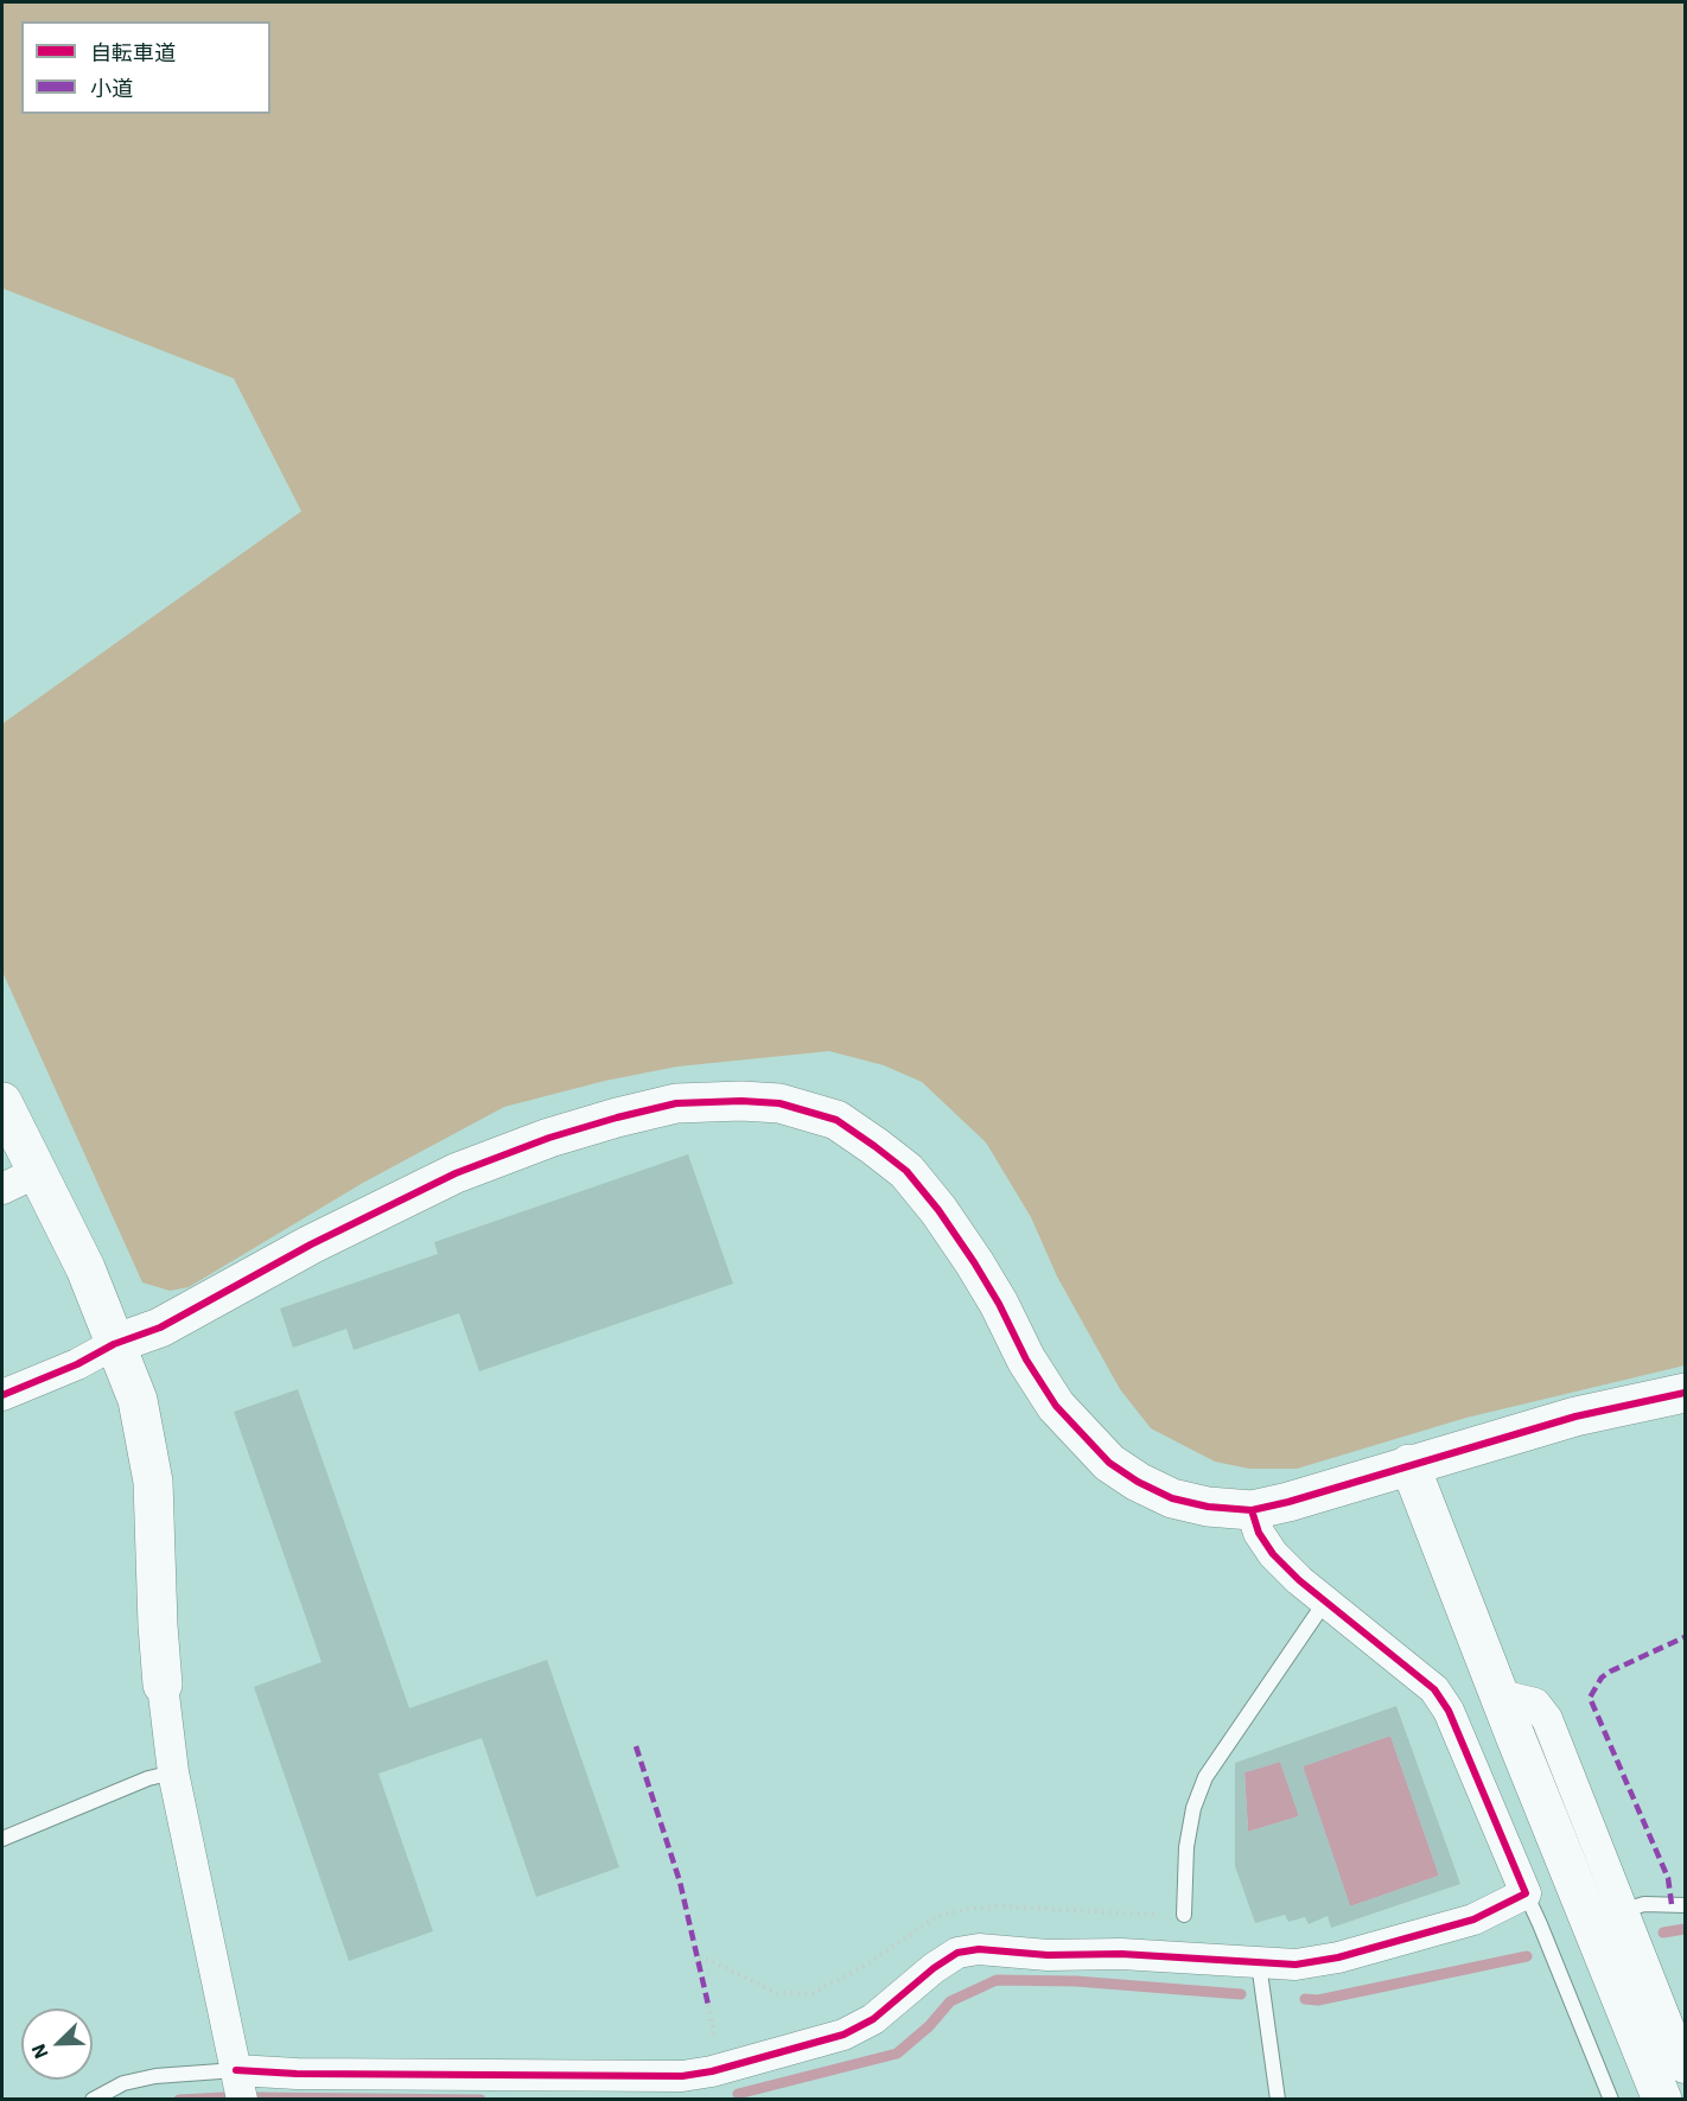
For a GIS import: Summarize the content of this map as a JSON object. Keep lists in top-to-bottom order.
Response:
{
  "legend": ["自転車道", "小道"],
  "north": "bottom left"
}
